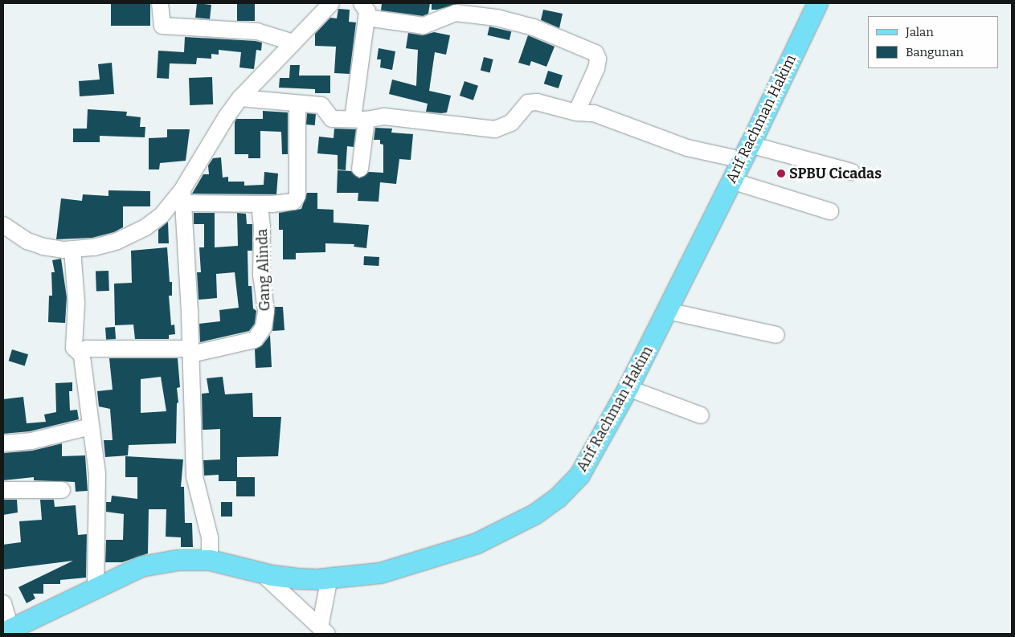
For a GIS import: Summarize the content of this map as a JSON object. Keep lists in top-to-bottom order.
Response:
{
  "streets": {
    "main road": ["Arif Rachman Hakim"],
    "street": ["Gang Alinda"]
  },
  "places": ["SPBU Cicadas"],
  "legend": ["Jalan", "Bangunan"]
}
